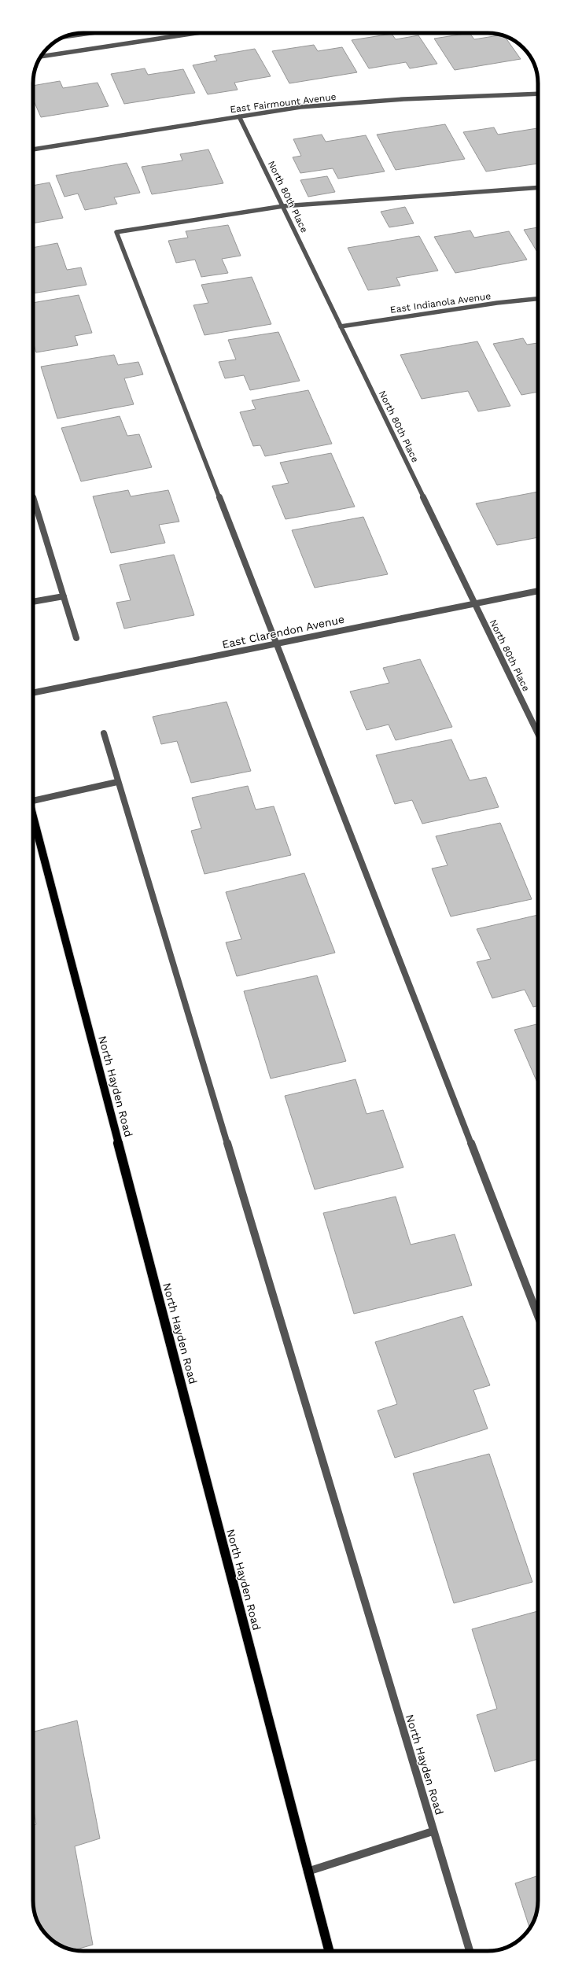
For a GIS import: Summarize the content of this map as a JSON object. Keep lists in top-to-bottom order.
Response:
{
  "streets": {
    "main road": ["North Hayden Road"],
    "street": [
      "East Fairmount Avenue",
      "North 80th Place",
      "East Indianola Avenue",
      "East Clarendon Avenue"
    ]
  },
  "crossings": [
    ["East Fairmount Avenue", "North 80th Place"],
    ["North 80th Place", "East Indianola Avenue"],
    ["North 80th Place", "East Clarendon Avenue"]
  ]
}
